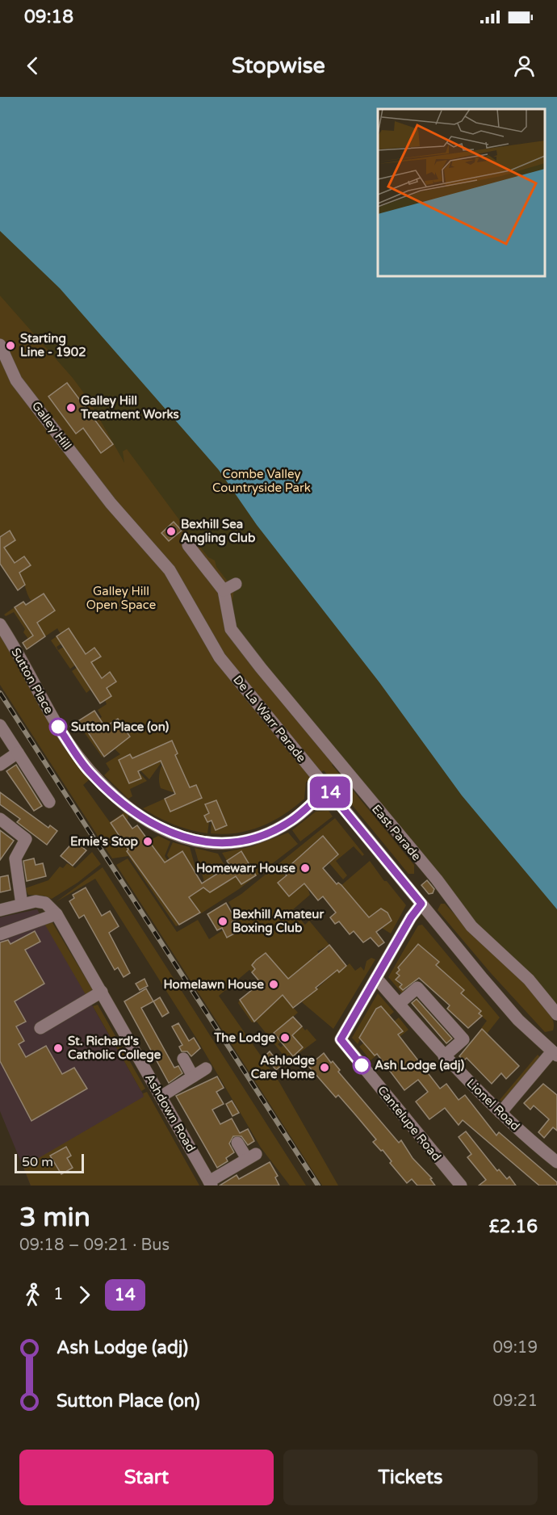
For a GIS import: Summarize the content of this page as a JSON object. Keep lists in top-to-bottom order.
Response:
{
  "streets": {
    "street": [
      "Galley Hill",
      "Sutton Place",
      "De La Warr Parade",
      "East Parade",
      "Lionel Road",
      "Ashdown Road",
      "Cantelupe Road"
    ]
  },
  "crossings": [
    ["Galley Hill", "De La Warr Parade"],
    ["Sutton Place", "De La Warr Parade"],
    ["Lionel Road", "Cantelupe Road"]
  ],
  "parks": ["Combe Valley Countryside Park", "Galley Hill Open Space"],
  "places": [
    "Starting Line - 1902",
    "Galley Hill Treatment Works",
    "Bexhill Sea Angling Club",
    "Sutton Place (on)",
    "Ernie's Stop",
    "Homewarr House",
    "Bexhill Amateur Boxing Club",
    "Homelawn House",
    "The Lodge",
    "St. Richard's Catholic College",
    "Ash Lodge (adj)",
    "Ashlodge Care Home"
  ],
  "lines": ["bus line 14"],
  "scale_bar": "50 m",
  "page": {
    "status": "09:18",
    "header": "Stopwise",
    "on_map": "14",
    "scale": "50 m",
    "heading": ["3 min", "09:18 – 09:21 · Bus", "£2.16"],
    "legs": ["1", "14"],
    "list": [
      {
        "name": "Ash Lodge (adj)",
        "value": "09:19"
      },
      {
        "name": "Sutton Place (on)",
        "value": "09:21"
      }
    ],
    "buttons": ["Start", "Tickets"]
  }
}
